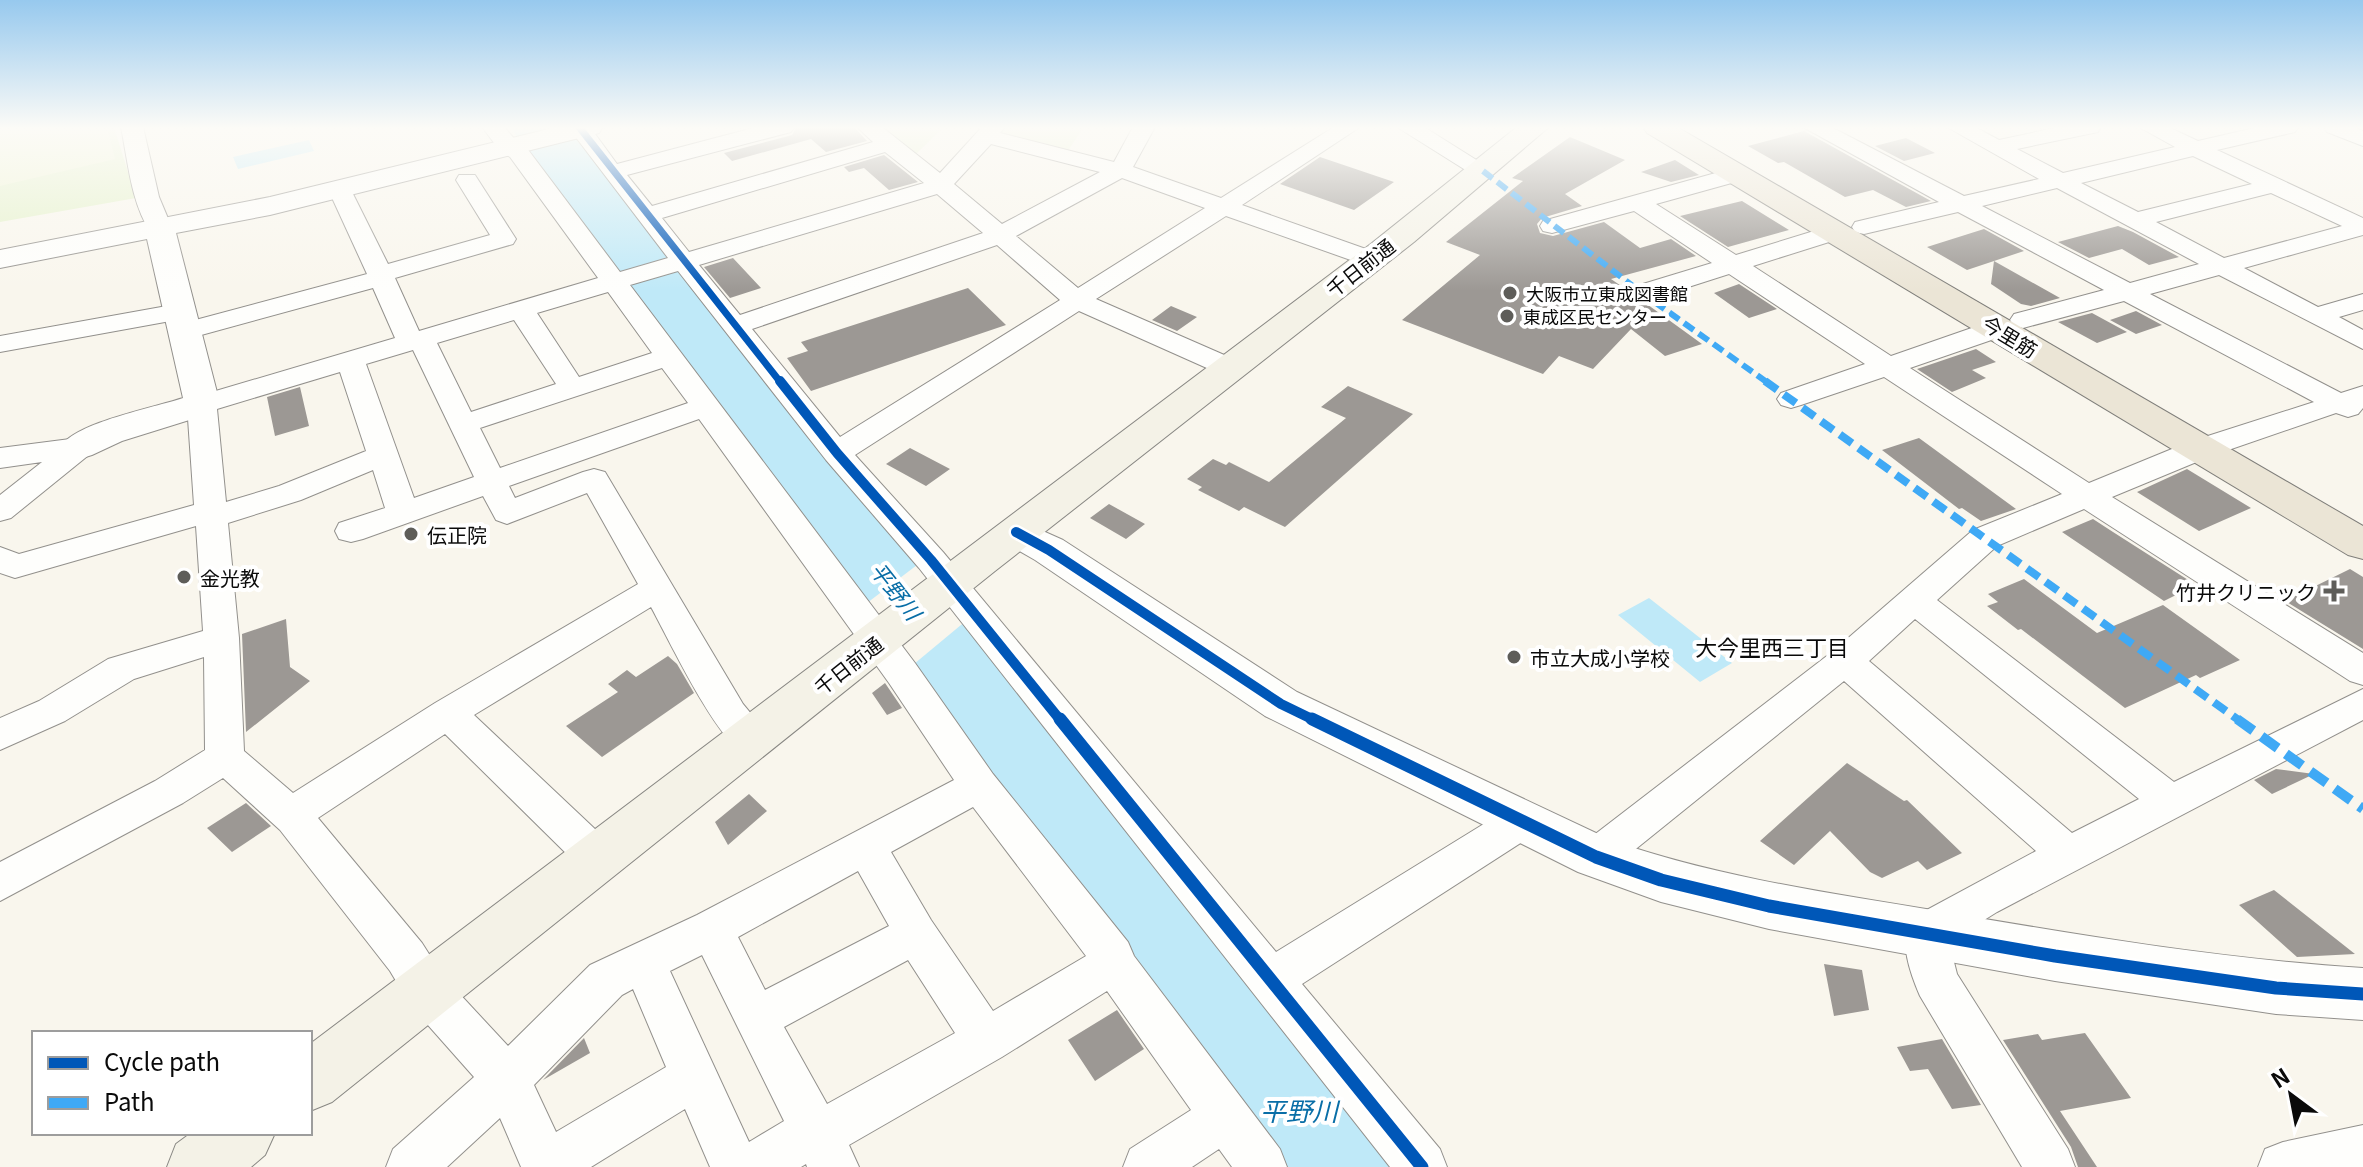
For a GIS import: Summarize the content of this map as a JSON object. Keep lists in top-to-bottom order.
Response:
{
  "streets": {
    "main road": ["千日前通", "今里筋"]
  },
  "districts": ["大今里西三丁目"],
  "water": ["平野川"],
  "places": {
    "other": [
      "大阪市立東成図書館",
      "東成区民センター",
      "伝正院",
      "金光教",
      "市立大成小学校"
    ],
    "health": ["竹井クリニック"]
  },
  "legend": ["Cycle path", "Path"],
  "north": "top left"
}
